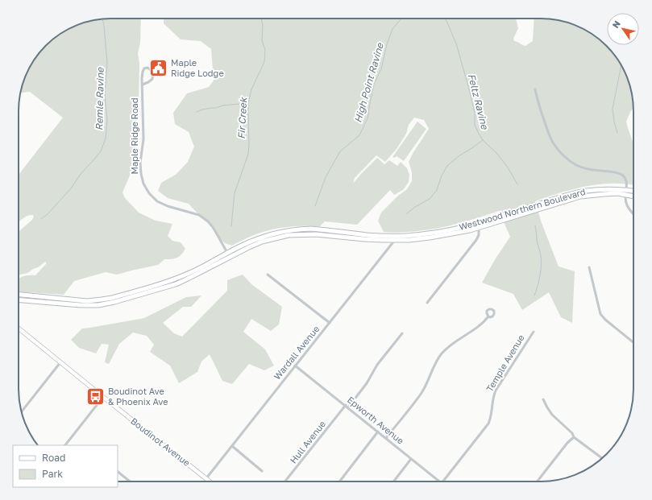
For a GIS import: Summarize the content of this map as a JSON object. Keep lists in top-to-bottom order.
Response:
{
  "streets": {
    "main road": ["Westwood Northern Boulevard"],
    "street": [
      "Maple Ridge Road",
      "Wardall Avenue",
      "Temple Avenue",
      "Epworth Avenue",
      "Boudinot Avenue",
      "Hull Avenue"
    ]
  },
  "crossings": [
    ["Maple Ridge Road", "Westwood Northern Boulevard"],
    ["Westwood Northern Boulevard", "Wardall Avenue"],
    ["Wardall Avenue", "Epworth Avenue"],
    ["Wardall Avenue", "Boudinot Avenue"],
    ["Epworth Avenue", "Hull Avenue"]
  ],
  "water": [
    "High Point Ravine",
    "Remle Ravine",
    "Feltz Ravine",
    "Fir Creek"
  ],
  "places": {
    "public building": ["Maple Ridge Lodge"],
    "bus stop": ["Boudinot Ave & Phoenix Ave"]
  },
  "legend": ["Road", "Park"],
  "north": "top left"
}
